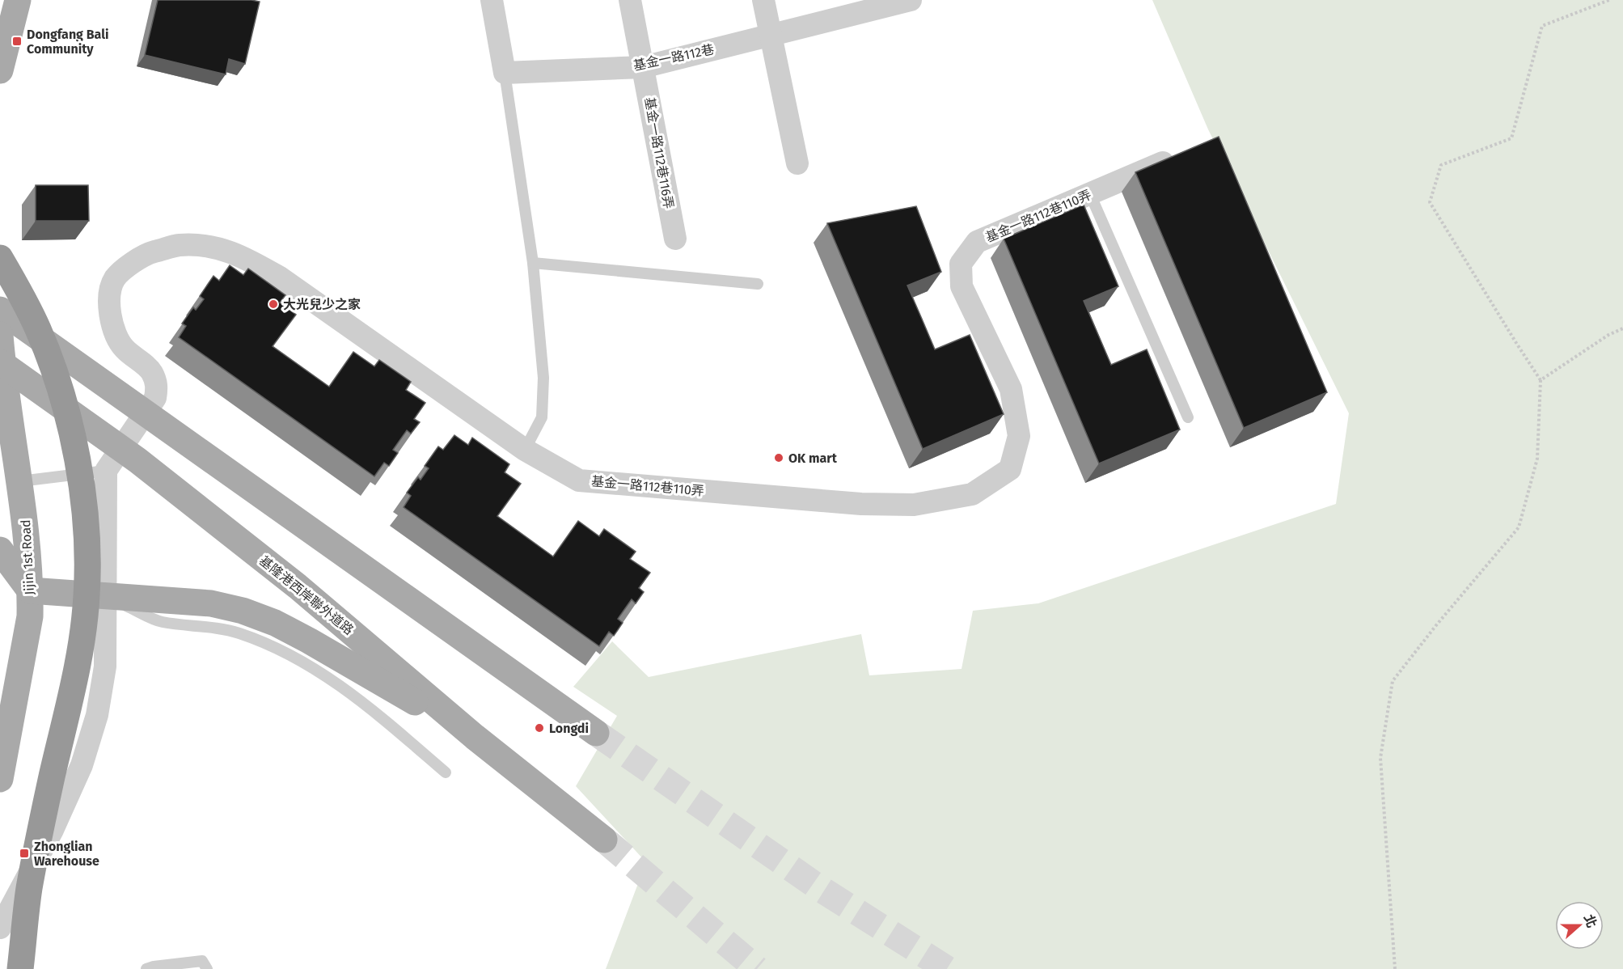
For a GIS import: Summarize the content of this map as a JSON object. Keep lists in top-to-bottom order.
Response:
{
  "streets": {
    "main road": ["Jijin 1st Road", "基隆港西岸聯外道路"],
    "street": ["基金一路112巷", "基金一路112巷116弄", "基金一路112巷110弄"]
  },
  "crossings": [
    ["基金一路112巷", "基金一路112巷116弄"],
    ["Jijin 1st Road", "基隆港西岸聯外道路"]
  ],
  "places": {
    "transit": ["Dongfang Bali Community", "Zhonglian Warehouse"],
    "other": ["大光兒少之家", "OK mart", "Longdi"]
  },
  "north": "right"
}
